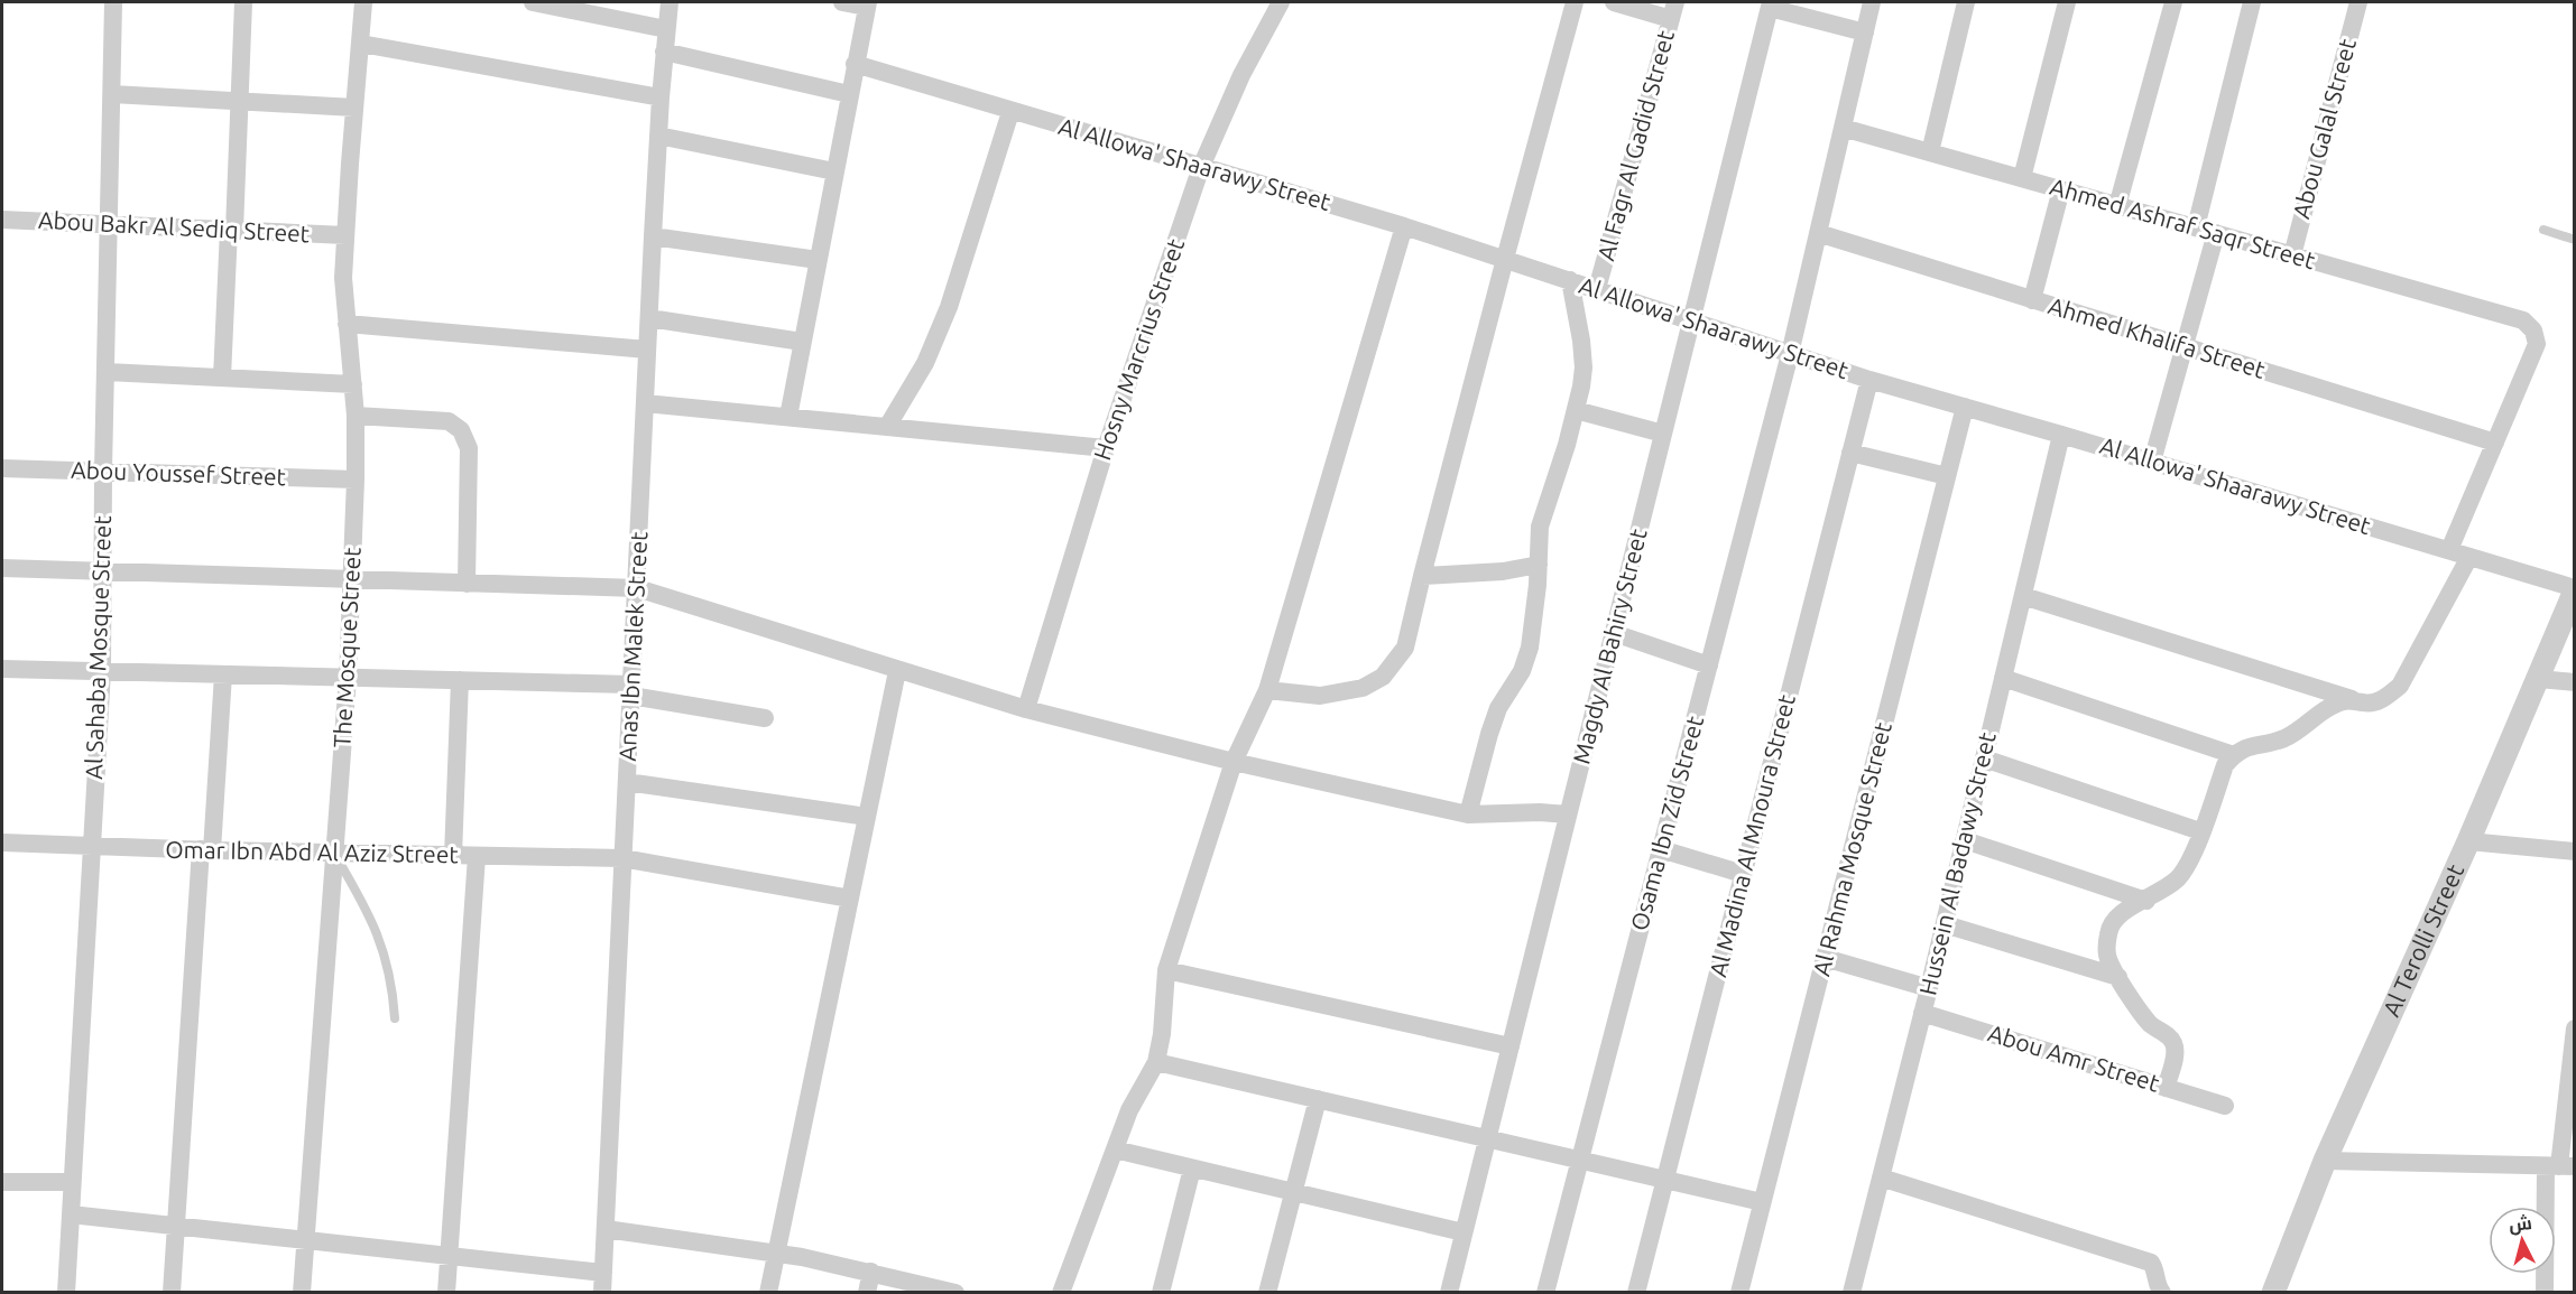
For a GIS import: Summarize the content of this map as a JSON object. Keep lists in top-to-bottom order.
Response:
{
  "streets": {
    "street": [
      "Abou Galal Street",
      "Al Fagr Al Gadid Street",
      "Al Allowa' Shaarawy Street",
      "Ahmed Ashraf Saqr Street",
      "Abou Bakr Al Sediq Street",
      "Ahmed Khalifa Street",
      "Hosny Marcrius Street",
      "Abou Youssef Street",
      "Anas Ibn Malek Street",
      "Magdy Al Bahiry Street",
      "Al Sahaba Mosque Street",
      "The Mosque Street",
      "Osama Ibn Zid Street",
      "Al Madina Al Mnoura Street",
      "Al Rahma Mosque Street",
      "Omar Ibn Abd Al Aziz Street",
      "Hussein Al Badawy Street",
      "Al Terolli Street",
      "Abou Amr Street"
    ]
  },
  "crossings": [
    ["Abou Galal Street", "Ahmed Ashraf Saqr Street"],
    ["Al Fagr Al Gadid Street", "Al Allowa' Shaarawy Street"],
    ["Al Allowa' Shaarawy Street", "Hosny Marcrius Street"],
    ["Al Allowa' Shaarawy Street", "Magdy Al Bahiry Street"],
    ["Al Allowa' Shaarawy Street", "Osama Ibn Zid Street"],
    ["Al Allowa' Shaarawy Street", "Al Madina Al Mnoura Street"],
    ["Al Allowa' Shaarawy Street", "Al Rahma Mosque Street"],
    ["Al Allowa' Shaarawy Street", "Hussein Al Badawy Street"],
    ["Al Allowa' Shaarawy Street", "Al Terolli Street"],
    ["Ahmed Ashraf Saqr Street", "Ahmed Khalifa Street"],
    ["Ahmed Ashraf Saqr Street", "Osama Ibn Zid Street"],
    ["Abou Bakr Al Sediq Street", "Al Sahaba Mosque Street"],
    ["Abou Bakr Al Sediq Street", "The Mosque Street"],
    ["Ahmed Khalifa Street", "Osama Ibn Zid Street"],
    ["Abou Youssef Street", "Al Sahaba Mosque Street"],
    ["Abou Youssef Street", "The Mosque Street"],
    ["Anas Ibn Malek Street", "Omar Ibn Abd Al Aziz Street"],
    ["Al Sahaba Mosque Street", "Omar Ibn Abd Al Aziz Street"],
    ["The Mosque Street", "Omar Ibn Abd Al Aziz Street"],
    ["Hussein Al Badawy Street", "Abou Amr Street"]
  ],
  "north": "top"
}
